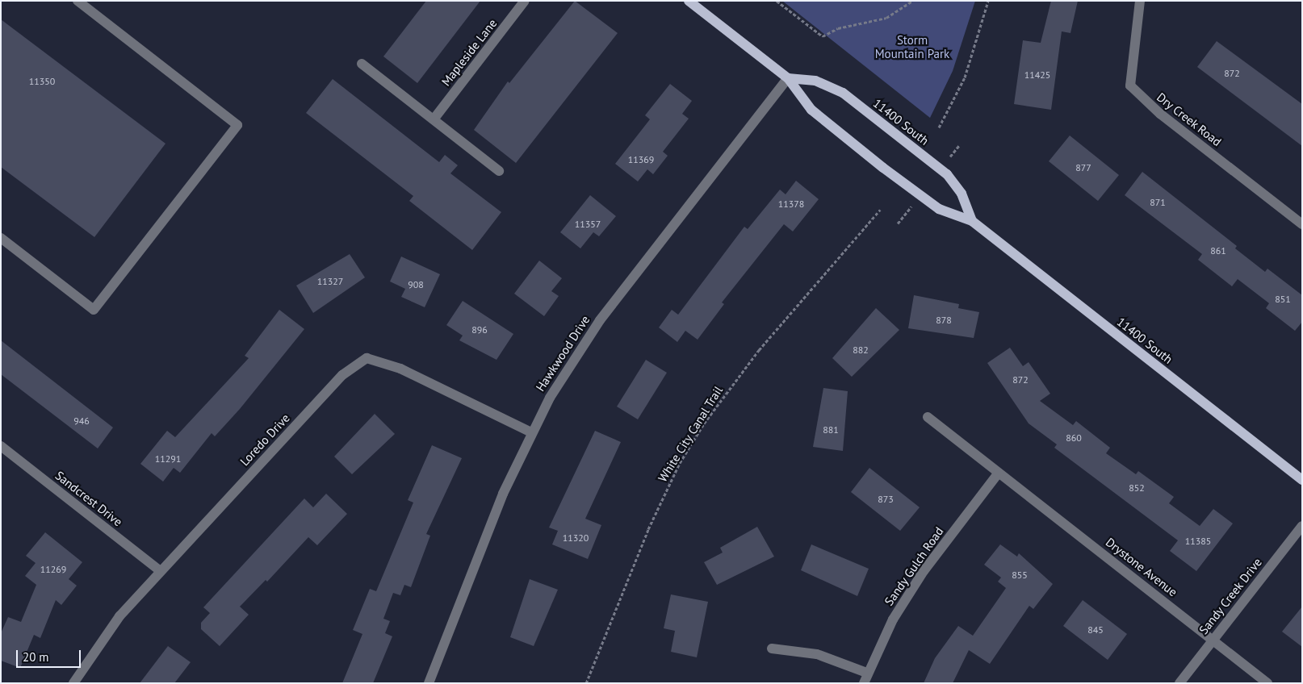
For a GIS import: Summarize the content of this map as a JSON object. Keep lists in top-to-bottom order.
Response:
{
  "streets": {
    "main road": ["11400 South"],
    "street": [
      "Mapleside Lane",
      "Dry Creek Road",
      "Hawkwood Drive",
      "Loredo Drive",
      "Sandcrest Drive",
      "Sandy Gulch Road",
      "Drystone Avenue",
      "Sandy Creek Drive"
    ],
    "path": ["White City Canal Trail"]
  },
  "crossings": [
    ["11400 South", "Hawkwood Drive"],
    ["Hawkwood Drive", "Loredo Drive"],
    ["Loredo Drive", "Sandcrest Drive"],
    ["Sandy Gulch Road", "Drystone Avenue"],
    ["Drystone Avenue", "Sandy Creek Drive"]
  ],
  "parks": ["Storm Mountain Park"],
  "house_numbers": [
    "872",
    "11425",
    "11350",
    "11369",
    "877",
    "871",
    "11378",
    "11357",
    "861",
    "11327",
    "908",
    "851",
    "878",
    "896",
    "882",
    "872",
    "946",
    "881",
    "860",
    "11291",
    "852",
    "873",
    "11320",
    "11385",
    "11269",
    "855",
    "845"
  ],
  "scale_bar": "20 m"
}
